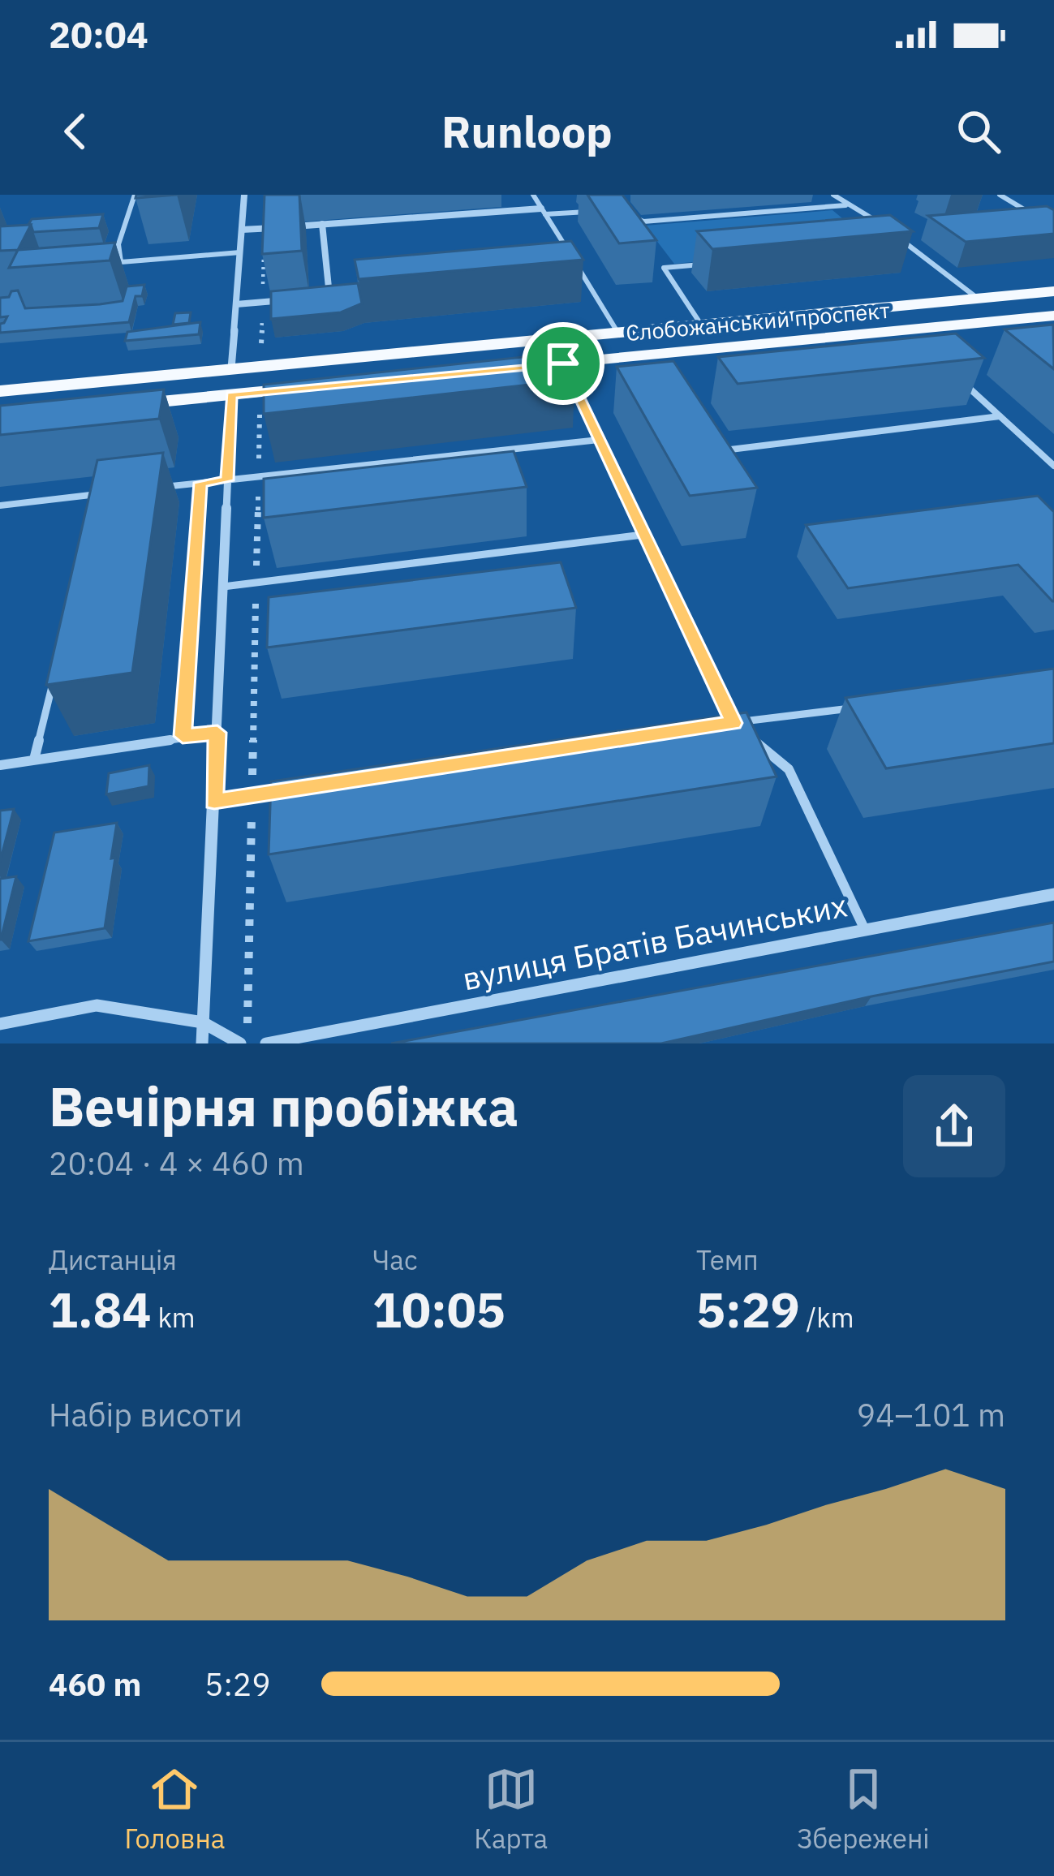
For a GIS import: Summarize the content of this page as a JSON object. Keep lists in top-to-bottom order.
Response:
{
  "streets": {
    "main road": ["Слобожанський проспект"],
    "street": ["вулиця Братів Бачинських"]
  },
  "page": {
    "status": "20:04",
    "header": "Runloop",
    "heading": ["Вечірня пробіжка", "20:04 · 4 × 460 m"],
    "stats": [
      ["Дистанція", "1.84 km"],
      ["Час", "10:05"],
      ["Темп", "5:29 /km"]
    ],
    "chart": ["Набір висоти", "94–101 m"],
    "list": [
      {
        "name": "460 m",
        "note": "5:29"
      }
    ],
    "tabs": ["Головна", "Карта", "Збережені"]
  }
}
